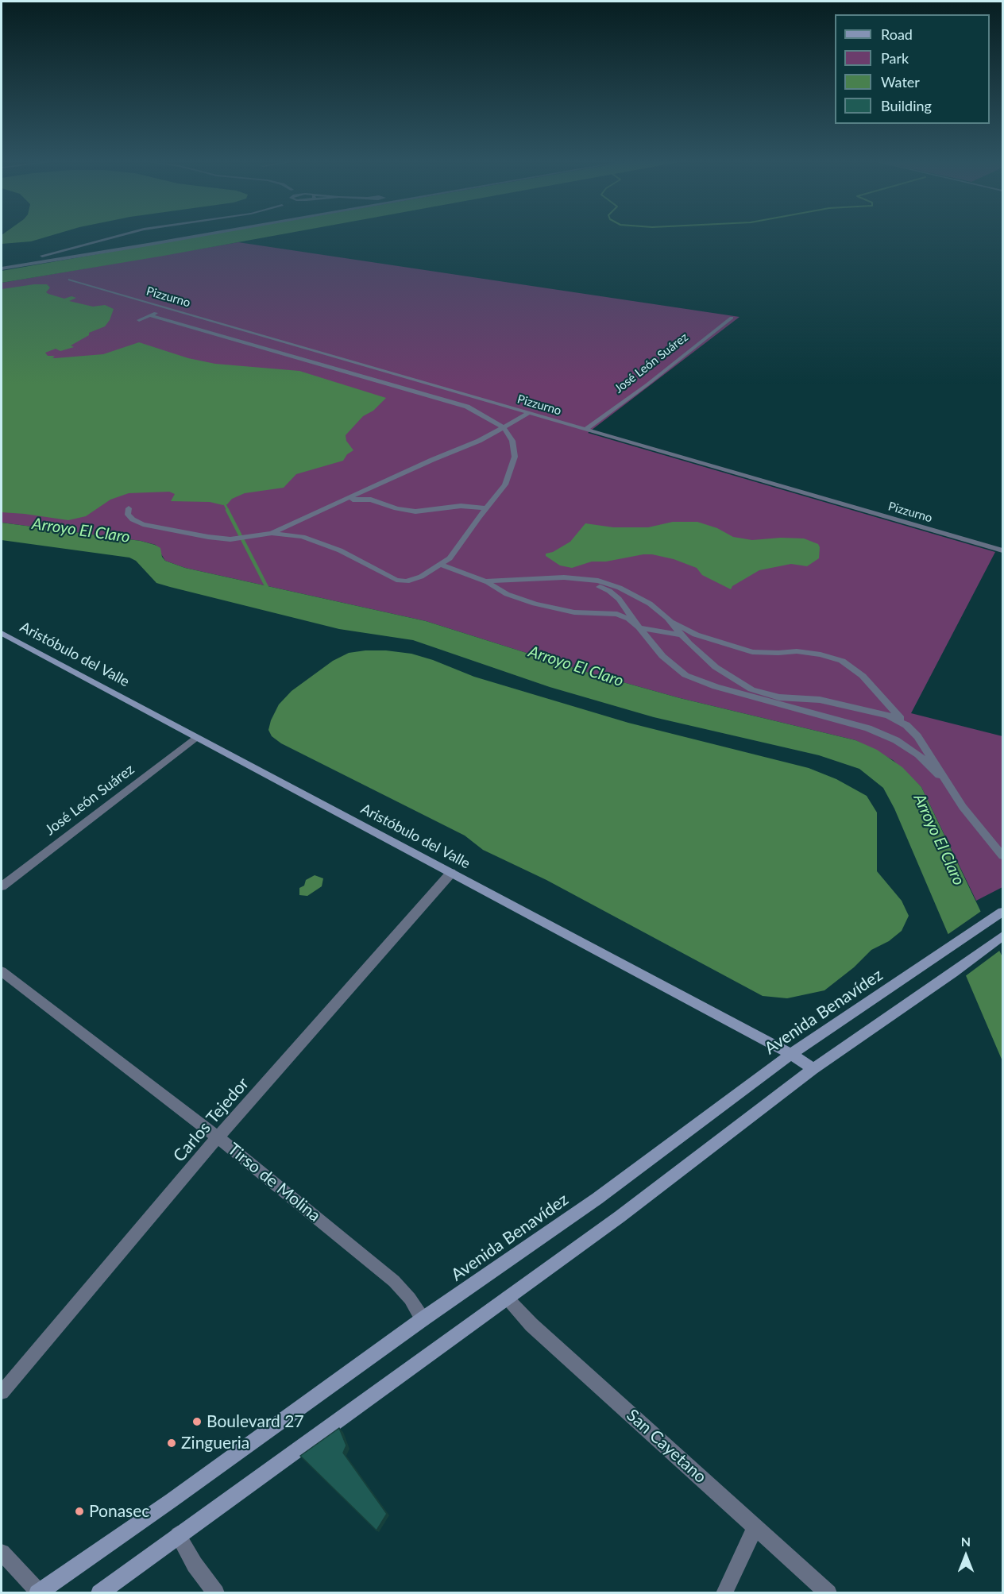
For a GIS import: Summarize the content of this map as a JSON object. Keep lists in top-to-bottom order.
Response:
{
  "streets": {
    "main road": ["Aristóbulo del Valle", "Avenida Benavídez"],
    "street": [
      "Pizzurno",
      "José León Suárez",
      "Carlos Tejedor",
      "Tirso de Molina",
      "San Cayetano"
    ]
  },
  "crossings": [
    ["Pizzurno", "José León Suárez"],
    ["José León Suárez", "Aristóbulo del Valle"],
    ["Aristóbulo del Valle", "Avenida Benavídez"],
    ["Aristóbulo del Valle", "Carlos Tejedor"],
    ["Avenida Benavídez", "Tirso de Molina"],
    ["Carlos Tejedor", "Tirso de Molina"]
  ],
  "water": ["Arroyo El Claro"],
  "places": ["Boulevard 27", "Zingueria", "Ponasec"],
  "legend": [
    "Road",
    "Park",
    "Water",
    "Building"
  ],
  "north": "top"
}
